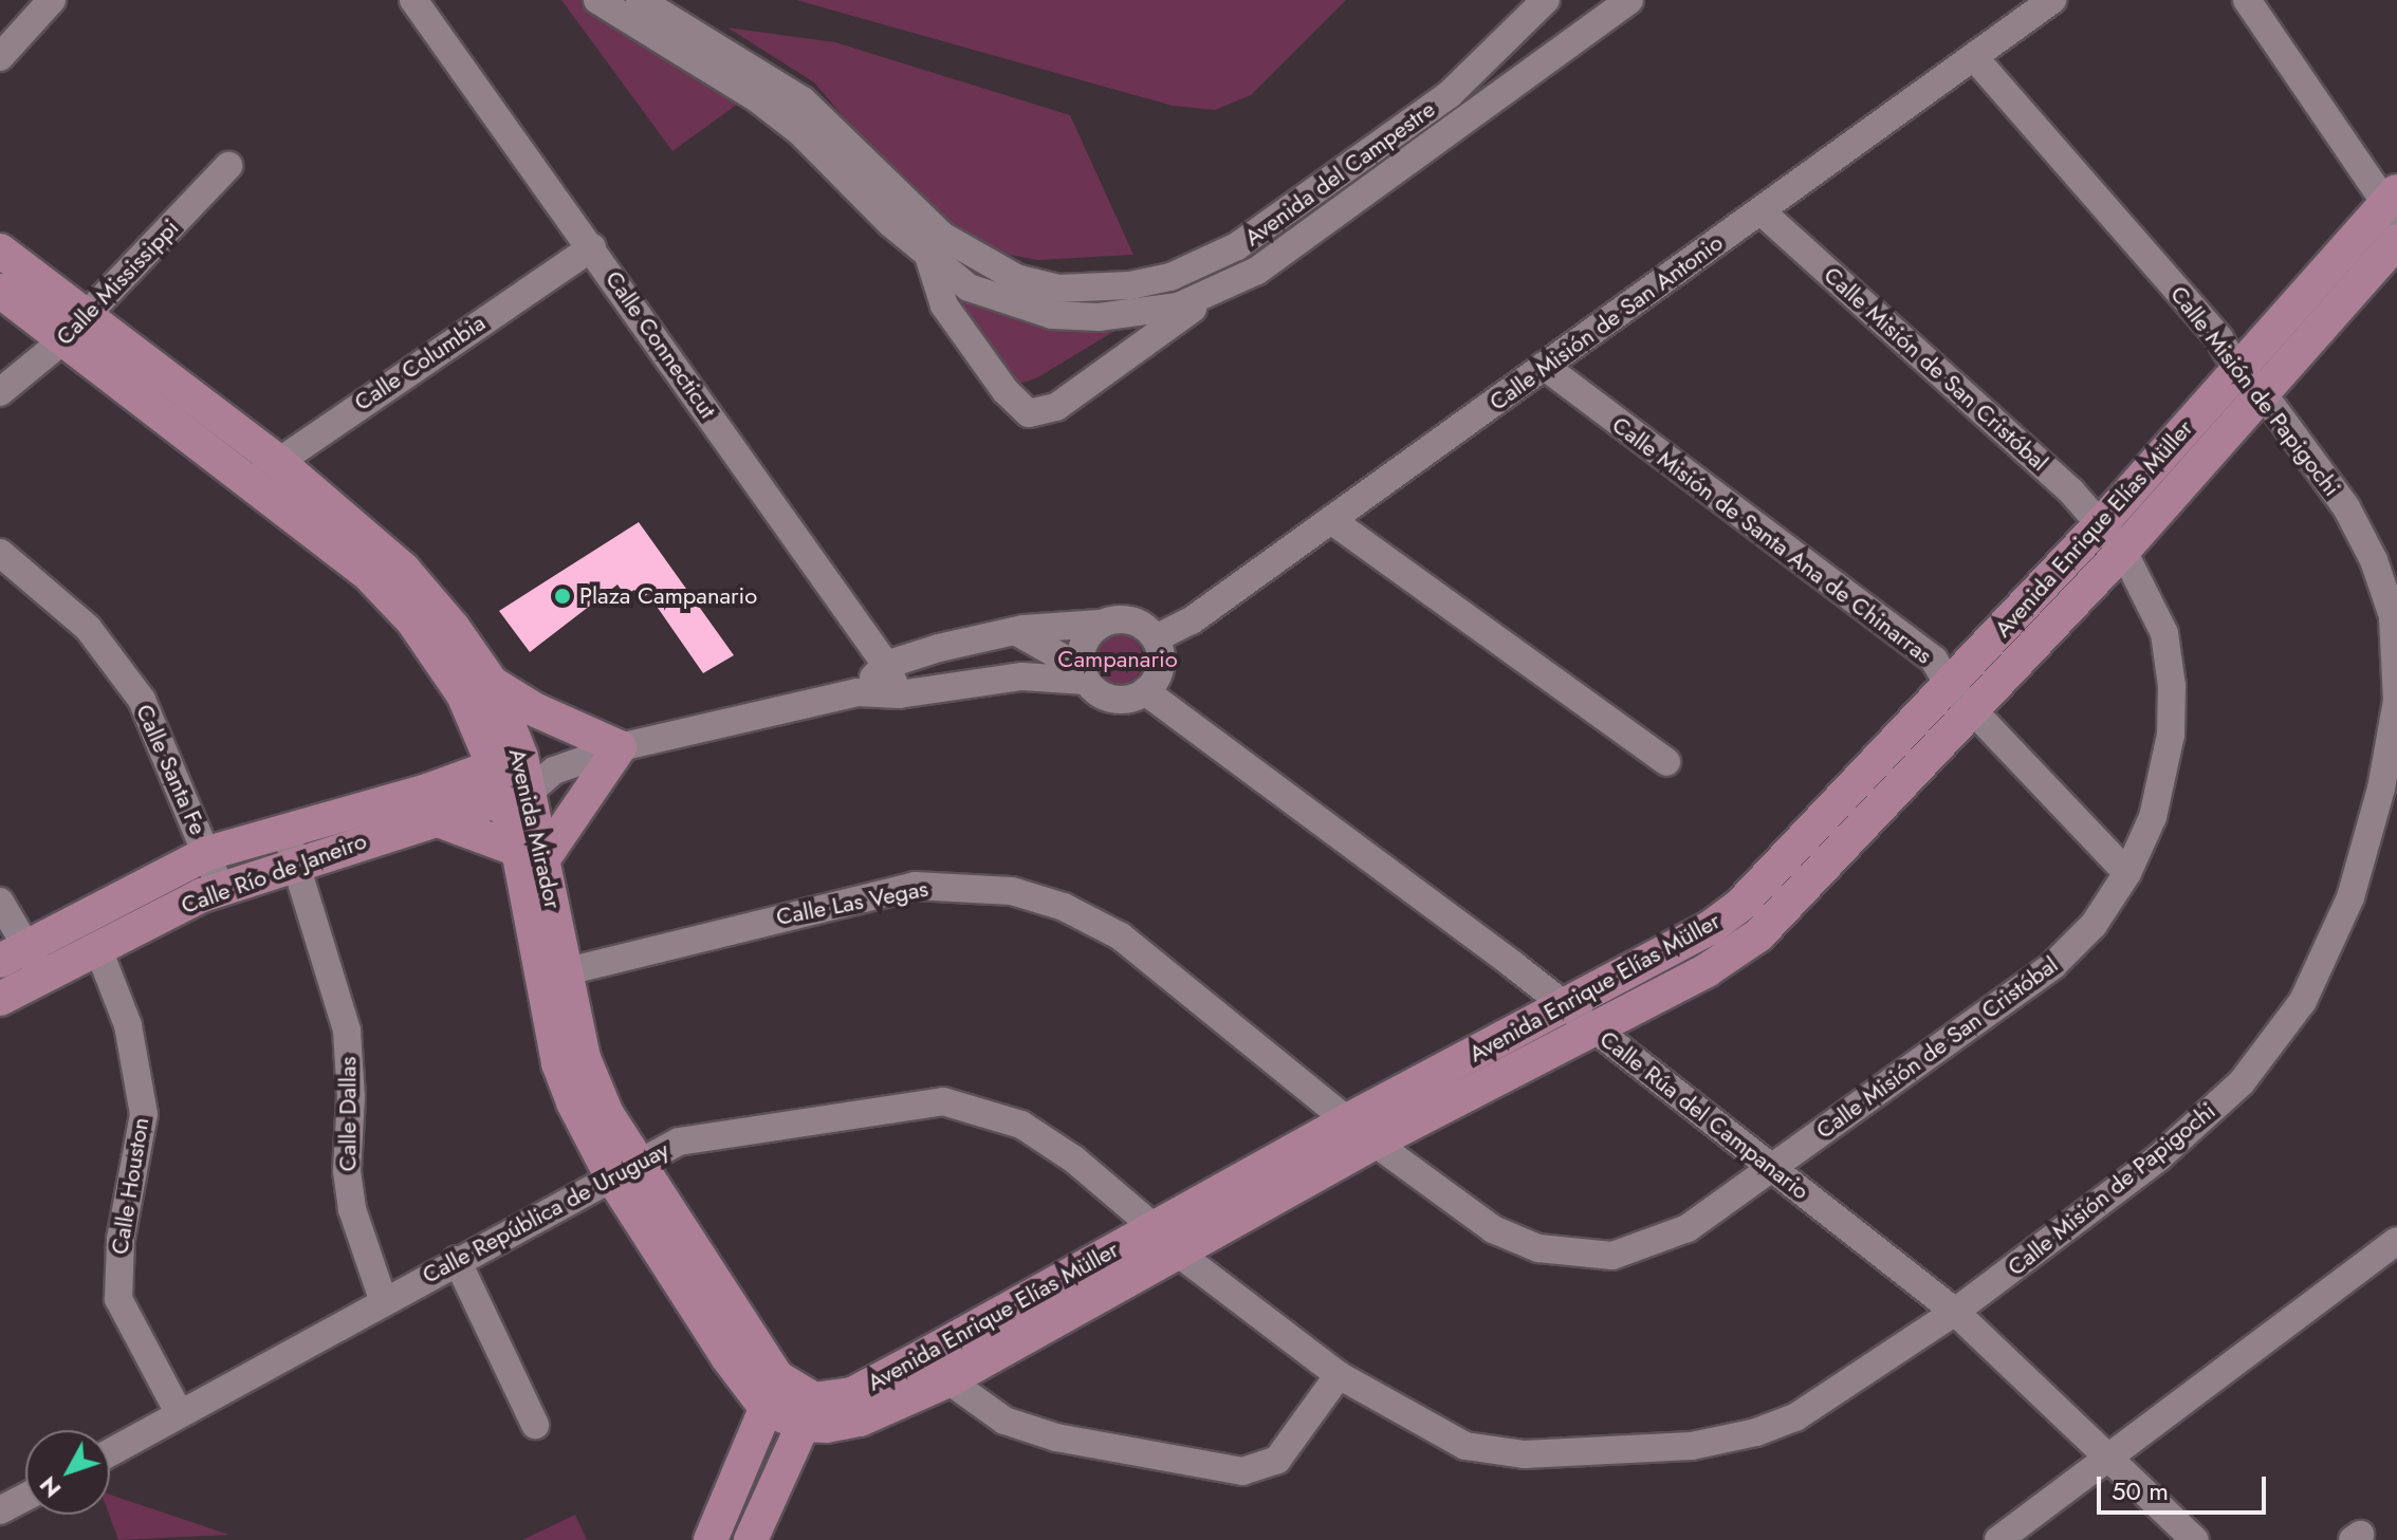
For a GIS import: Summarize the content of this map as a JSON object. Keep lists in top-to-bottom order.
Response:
{
  "streets": {
    "main road": ["Avenida Enrique Elías Müller", "Avenida Mirador", "Calle Río de Janeiro"],
    "street": [
      "Avenida del Campestre",
      "Calle Mississippi",
      "Calle Misión de San Antonio",
      "Calle Connecticut",
      "Calle Columbia",
      "Calle Misión de San Cristóbal",
      "Calle Misión de Papigochi",
      "Calle Misión de Santa Ana de Chinarras",
      "Calle Santa Fe",
      "Calle Las Vegas",
      "Calle Dallas",
      "Calle Rúa del Campanario",
      "Calle Houston",
      "Calle República de Uruguay"
    ]
  },
  "crossings": [
    ["Calle Mississippi", "Avenida Mirador"],
    ["Calle Misión de San Antonio", "Calle Misión de San Cristóbal"],
    ["Calle Misión de San Antonio", "Calle Misión de Papigochi"],
    ["Calle Misión de San Antonio", "Calle Misión de Santa Ana de Chinarras"],
    ["Calle Misión de San Antonio", "Calle Río de Janeiro"],
    ["Calle Misión de San Antonio", "Calle Rúa del Campanario"],
    ["Calle Connecticut", "Calle Columbia"],
    ["Calle Connecticut", "Calle Río de Janeiro"],
    ["Calle Columbia", "Avenida Mirador"],
    ["Calle Misión de San Cristóbal", "Avenida Enrique Elías Müller"],
    ["Calle Misión de San Cristóbal", "Calle Misión de Santa Ana de Chinarras"],
    ["Calle Misión de San Cristóbal", "Calle Las Vegas"],
    ["Calle Misión de San Cristóbal", "Calle Rúa del Campanario"],
    ["Calle Misión de Papigochi", "Avenida Enrique Elías Müller"],
    ["Calle Misión de Papigochi", "Calle Rúa del Campanario"],
    ["Avenida Enrique Elías Müller", "Calle Misión de Santa Ana de Chinarras"],
    ["Avenida Enrique Elías Müller", "Calle Las Vegas"],
    ["Avenida Enrique Elías Müller", "Calle Rúa del Campanario"],
    ["Avenida Enrique Elías Müller", "Calle República de Uruguay"],
    ["Calle Santa Fe", "Calle Río de Janeiro"],
    ["Avenida Mirador", "Calle Río de Janeiro"],
    ["Avenida Mirador", "Calle Las Vegas"],
    ["Avenida Mirador", "Calle República de Uruguay"],
    ["Calle Río de Janeiro", "Calle Dallas"],
    ["Calle Río de Janeiro", "Calle Rúa del Campanario"],
    ["Calle Río de Janeiro", "Calle Houston"],
    ["Calle Dallas", "Calle República de Uruguay"],
    ["Calle Houston", "Calle República de Uruguay"]
  ],
  "parks": ["Campanario"],
  "places": ["Plaza Campanario"],
  "scale_bar": "50 m",
  "north": "bottom left"
}
